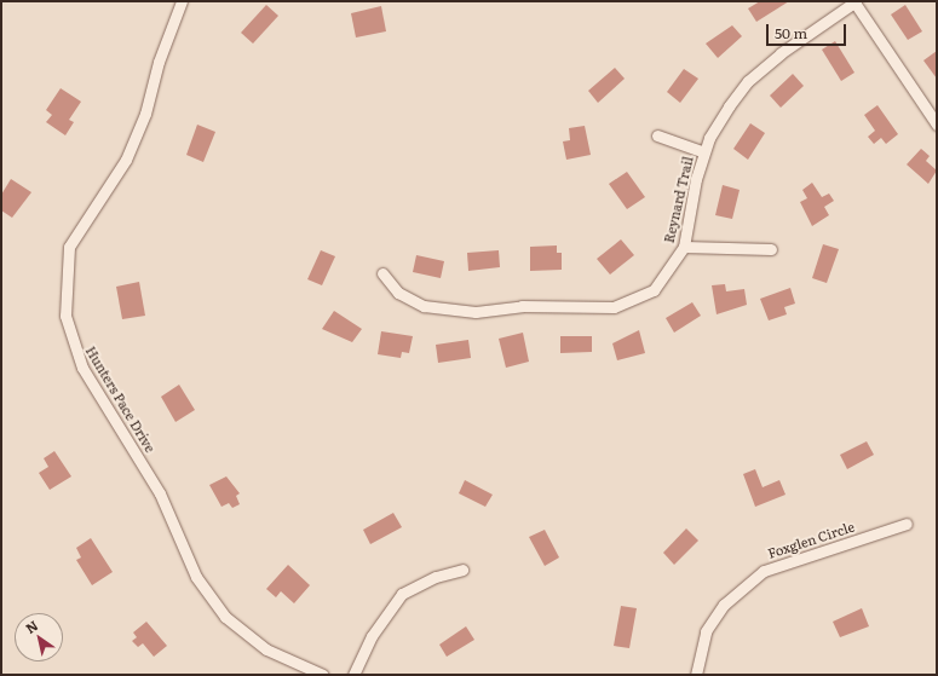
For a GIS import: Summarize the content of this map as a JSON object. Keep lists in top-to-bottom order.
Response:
{
  "streets": {
    "street": ["Reynard Trail", "Hunters Pace Drive", "Foxglen Circle"]
  },
  "scale_bar": "50 m",
  "north": "top left"
}
